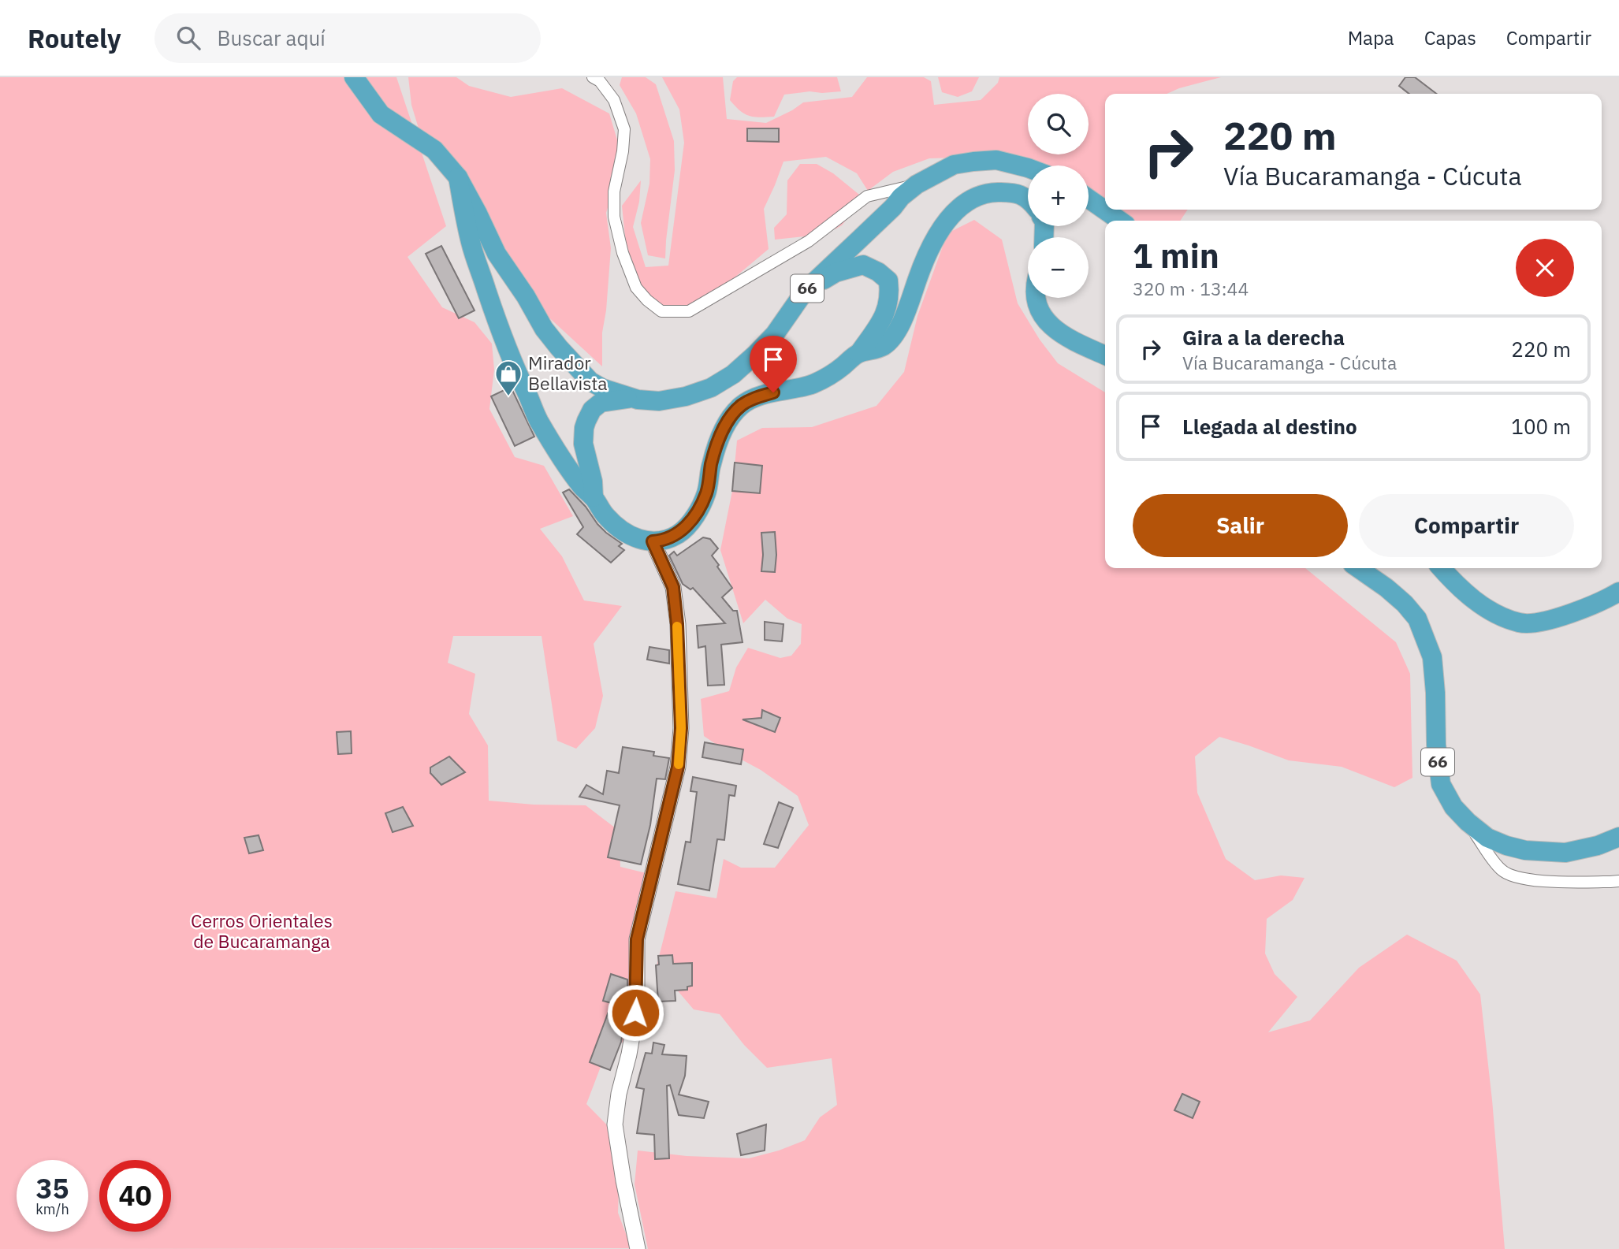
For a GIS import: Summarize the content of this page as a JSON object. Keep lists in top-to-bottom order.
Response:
{
  "streets": {
    "highway": ["66"]
  },
  "parks": ["Cerros Orientales de Bucaramanga"],
  "places": {
    "shop": ["Mirador Bellavista"]
  },
  "page": {
    "header": "Routely",
    "search": "Buscar aquí",
    "nav": ["Mapa", "Capas", "Compartir"],
    "map_buttons": ["+", "−"],
    "turn": ["220 m", "Vía Bucaramanga - Cúcuta"],
    "heading": ["1 min", "320 m · 13:44"],
    "list": [
      {
        "name": "Gira a la derecha",
        "note": "Vía Bucaramanga - Cúcuta",
        "value": "220 m"
      },
      {
        "name": "Llegada al destino",
        "value": "100 m"
      }
    ],
    "buttons": ["Salir", "Compartir"],
    "speed": "35 km/h",
    "limit": "40"
  }
}
